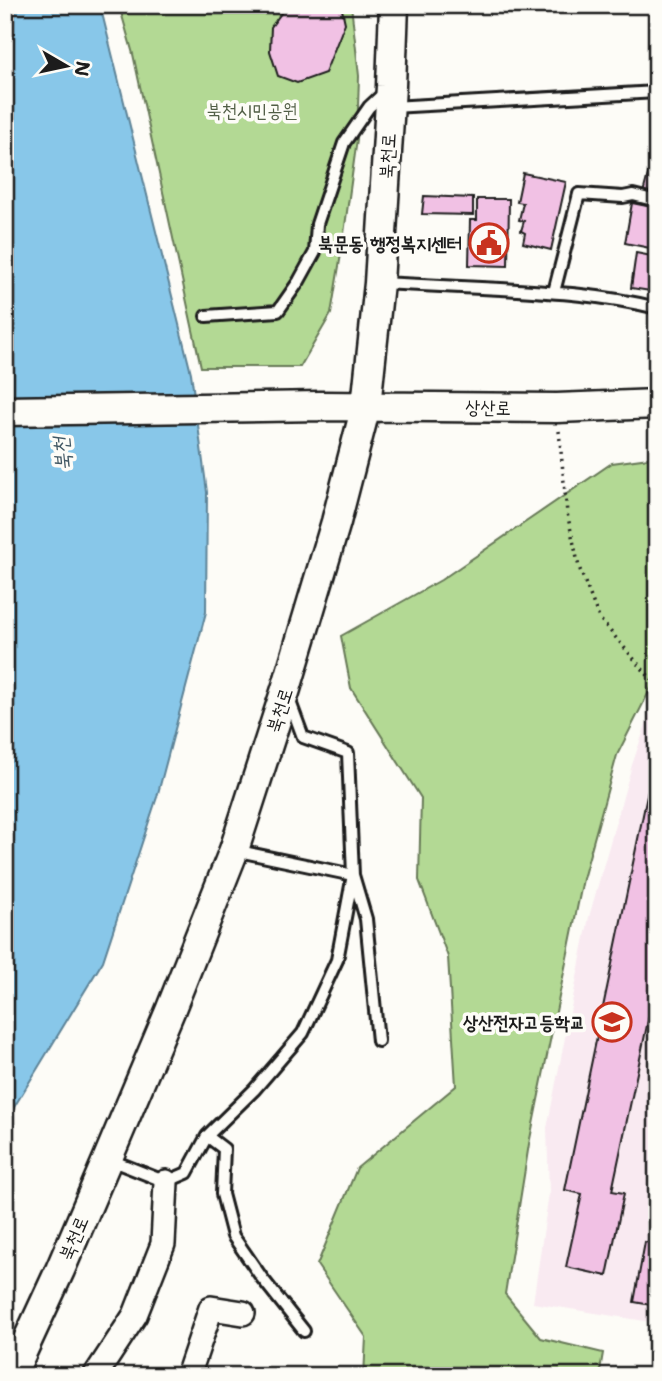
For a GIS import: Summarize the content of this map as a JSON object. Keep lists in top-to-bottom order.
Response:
{
  "streets": {
    "street": ["북천로", "상산로"]
  },
  "crossings": [
    ["북천로", "상산로"]
  ],
  "water": ["북천"],
  "parks": ["북천시민공원"],
  "places": {
    "public building": ["북문동 행정복지센터"],
    "school or university": ["상산전자고등학교"]
  },
  "north": "right"
}
